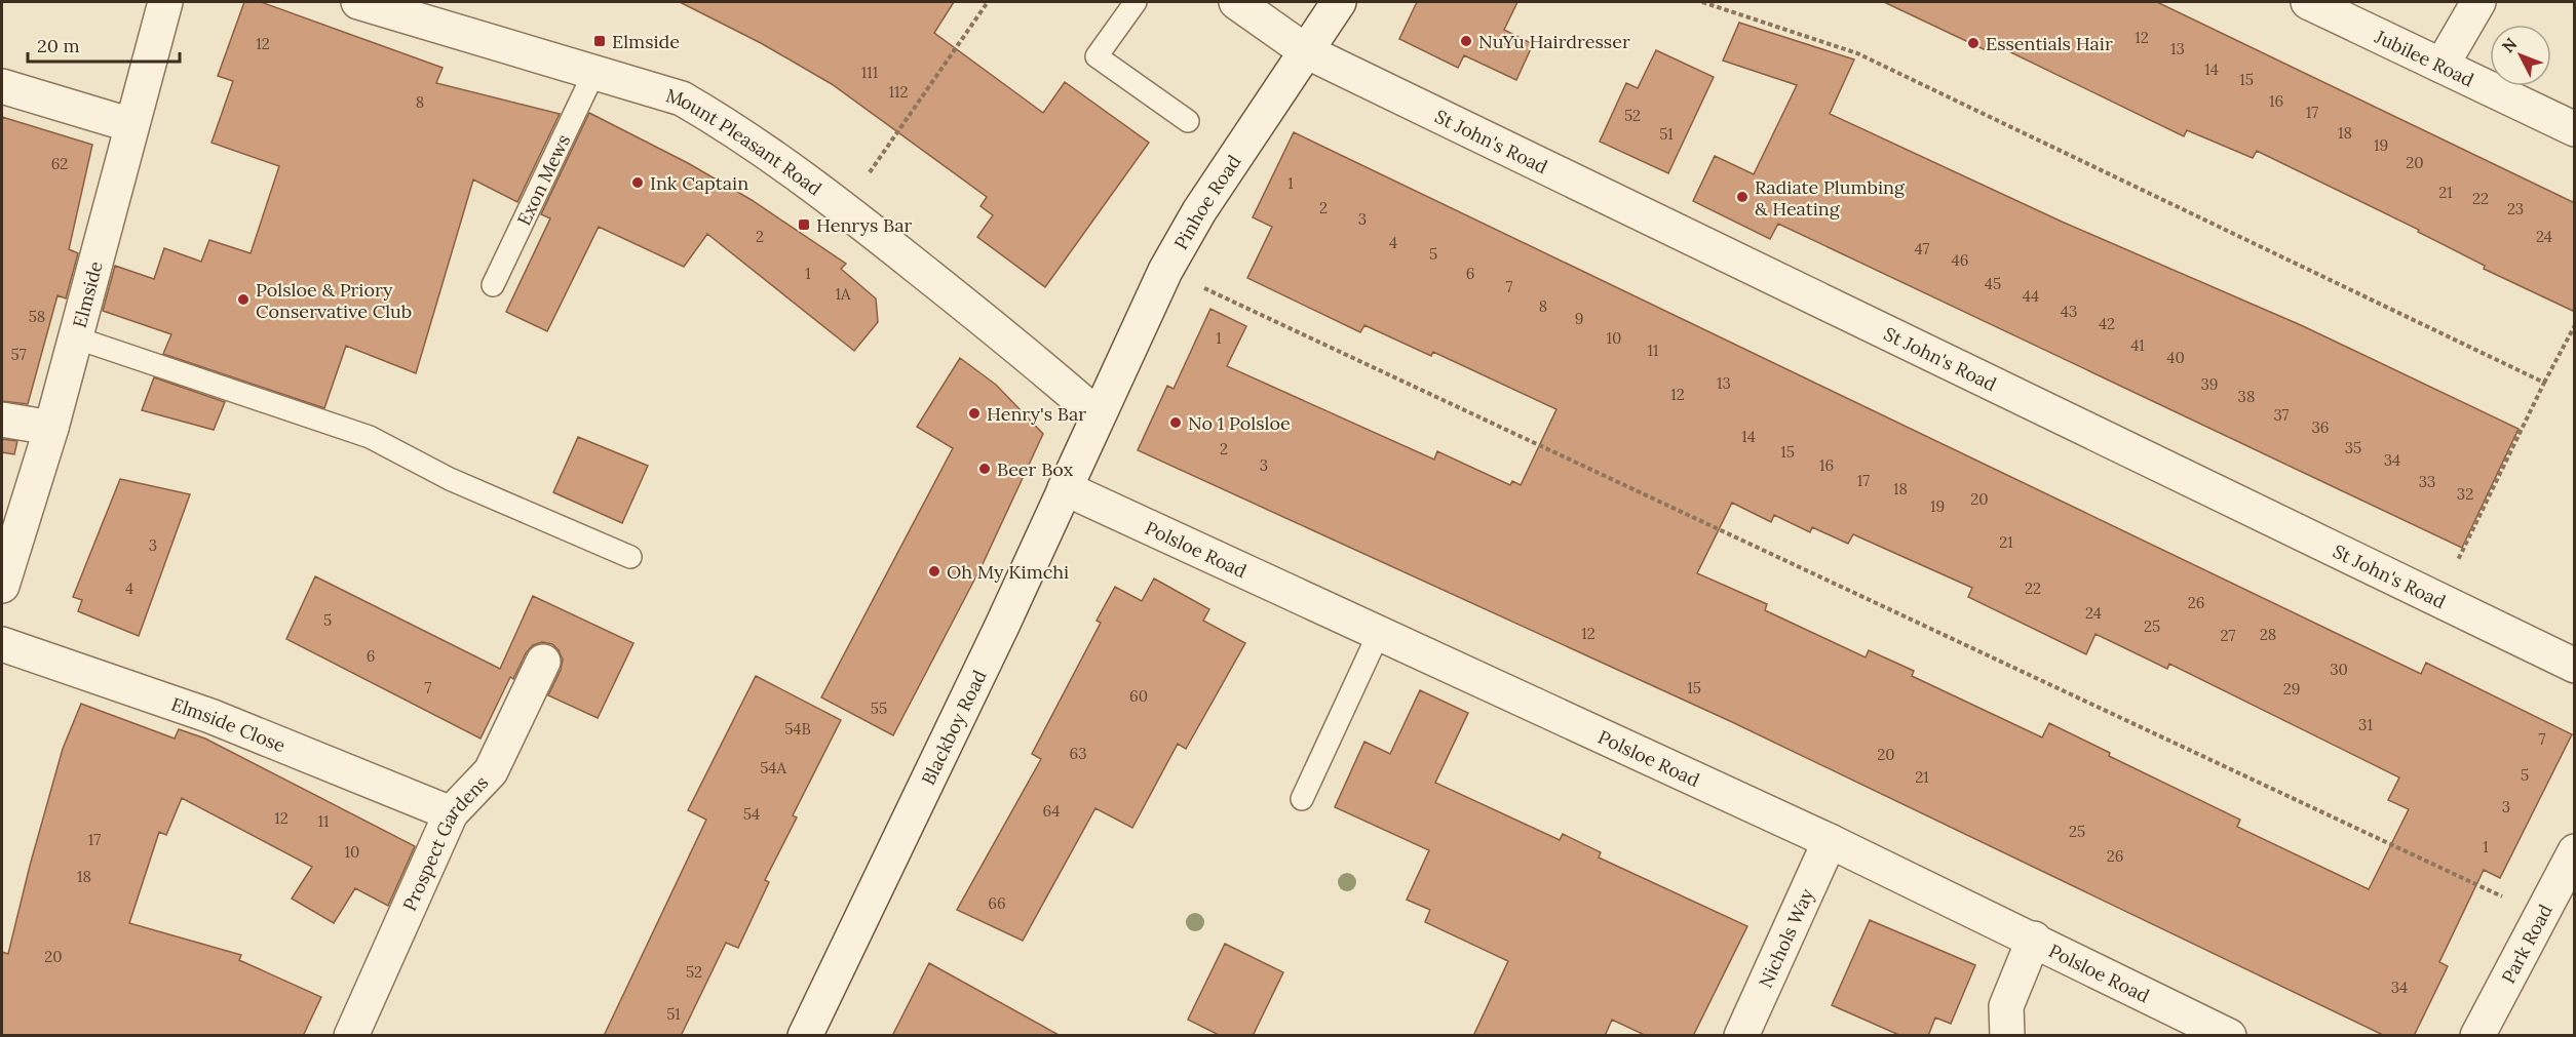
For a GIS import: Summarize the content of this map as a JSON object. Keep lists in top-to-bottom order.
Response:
{
  "streets": {
    "street": [
      "Jubilee Road",
      "St John's Road",
      "Mount Pleasant Road",
      "Pinhoe Road",
      "Elmside",
      "Polsloe Road",
      "Elmside Close",
      "Blackboy Road",
      "Prospect Gardens",
      "Nichols Way",
      "Park Road"
    ],
    "lane": ["Exon Mews"]
  },
  "crossings": [
    ["St John's Road", "Pinhoe Road"],
    ["Mount Pleasant Road", "Exon Mews"],
    ["Mount Pleasant Road", "Pinhoe Road"],
    ["Mount Pleasant Road", "Blackboy Road"],
    ["Pinhoe Road", "Blackboy Road"],
    ["Polsloe Road", "Blackboy Road"],
    ["Polsloe Road", "Nichols Way"],
    ["Elmside Close", "Prospect Gardens"]
  ],
  "places": {
    "transit": ["Elmside", "Henrys Bar"],
    "other": [
      "NuYu Hairdresser",
      "Essentials Hair",
      "Ink Captain",
      "Radiate Plumbing & Heating",
      "Polsloe & Priory Conservative Club",
      "Henry's Bar",
      "No 1 Polsloe",
      "Beer Box",
      "Oh My Kimchi"
    ]
  },
  "house_numbers": [
    "12",
    "12",
    "13",
    "14",
    "111",
    "15",
    "112",
    "16",
    "8",
    "17",
    "52",
    "18",
    "51",
    "19",
    "20",
    "62",
    "1",
    "21",
    "22",
    "2",
    "23",
    "3",
    "2",
    "24",
    "4",
    "47",
    "5",
    "46",
    "1",
    "6",
    "45",
    "7",
    "1A",
    "44",
    "8",
    "43",
    "58",
    "9",
    "42",
    "1",
    "10",
    "41",
    "11",
    "57",
    "40",
    "13",
    "39",
    "12",
    "38",
    "37",
    "36",
    "14",
    "35",
    "2",
    "15",
    "34",
    "3",
    "16",
    "17",
    "33",
    "18",
    "32",
    "20",
    "19",
    "21",
    "3",
    "4",
    "22",
    "26",
    "24",
    "5",
    "25",
    "12",
    "28",
    "27",
    "6",
    "30",
    "7",
    "15",
    "29",
    "60",
    "55",
    "31",
    "54B",
    "7",
    "63",
    "20",
    "54A",
    "5",
    "21",
    "3",
    "64",
    "54",
    "12",
    "11",
    "25",
    "17",
    "1",
    "10",
    "26",
    "18",
    "66",
    "20",
    "52",
    "34",
    "51"
  ],
  "scale_bar": "20 m",
  "north": "top left"
}
